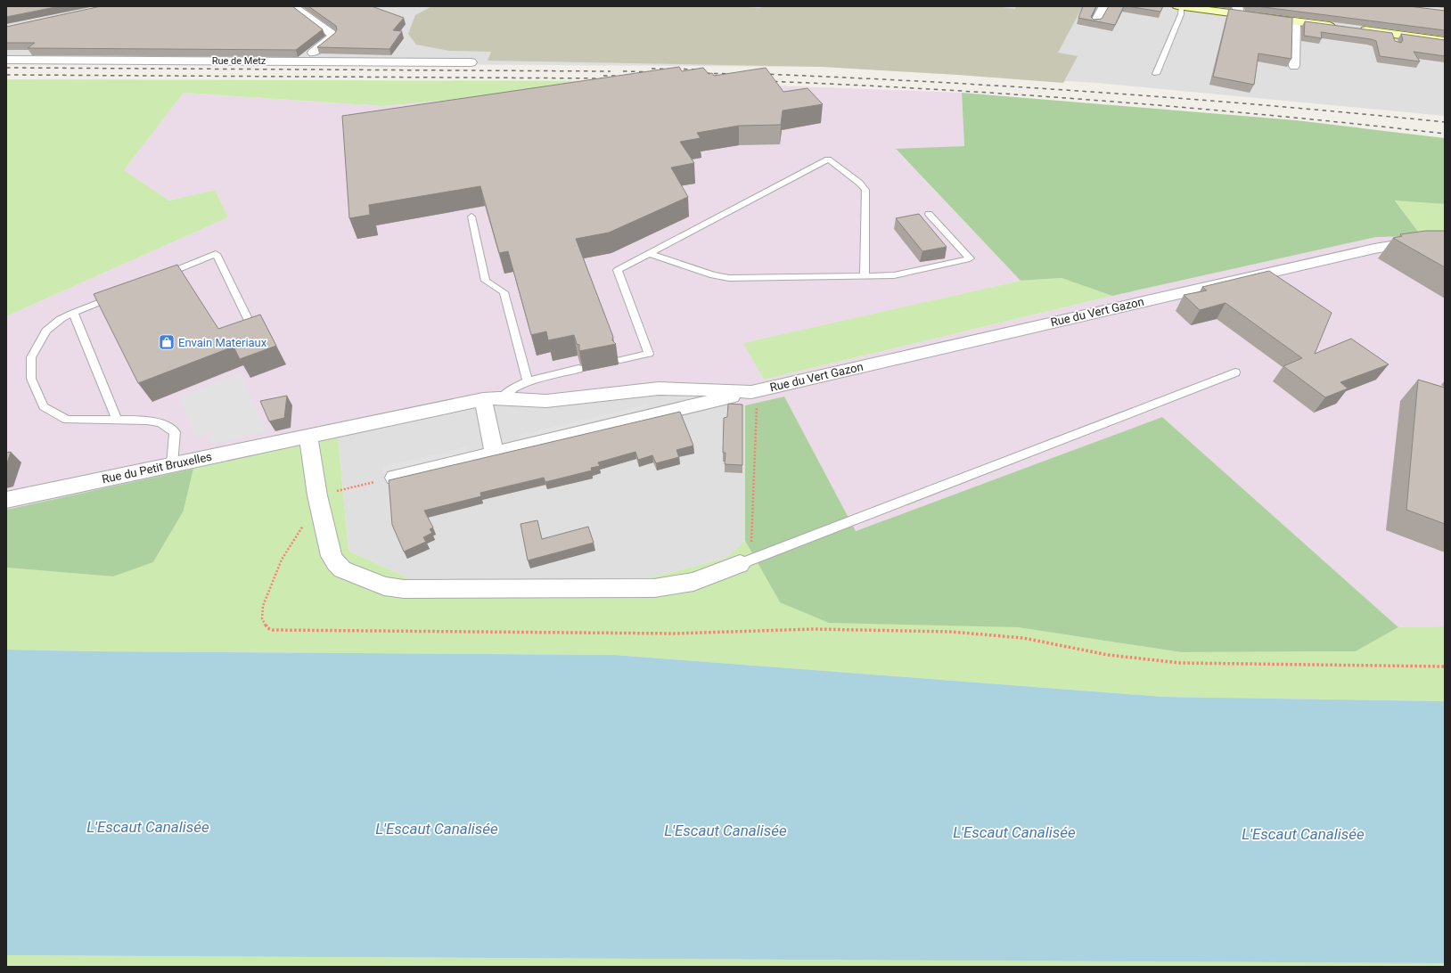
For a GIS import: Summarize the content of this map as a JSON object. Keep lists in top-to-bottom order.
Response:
{
  "streets": {
    "street": ["Rue de Metz", "Rue du Vert Gazon", "Rue du Petit Bruxelles"]
  },
  "crossings": [
    ["Rue du Vert Gazon", "Rue du Petit Bruxelles"]
  ],
  "water": ["L'Escaut Canalisée"],
  "places": {
    "shop": ["Envain Materiaux"]
  }
}
